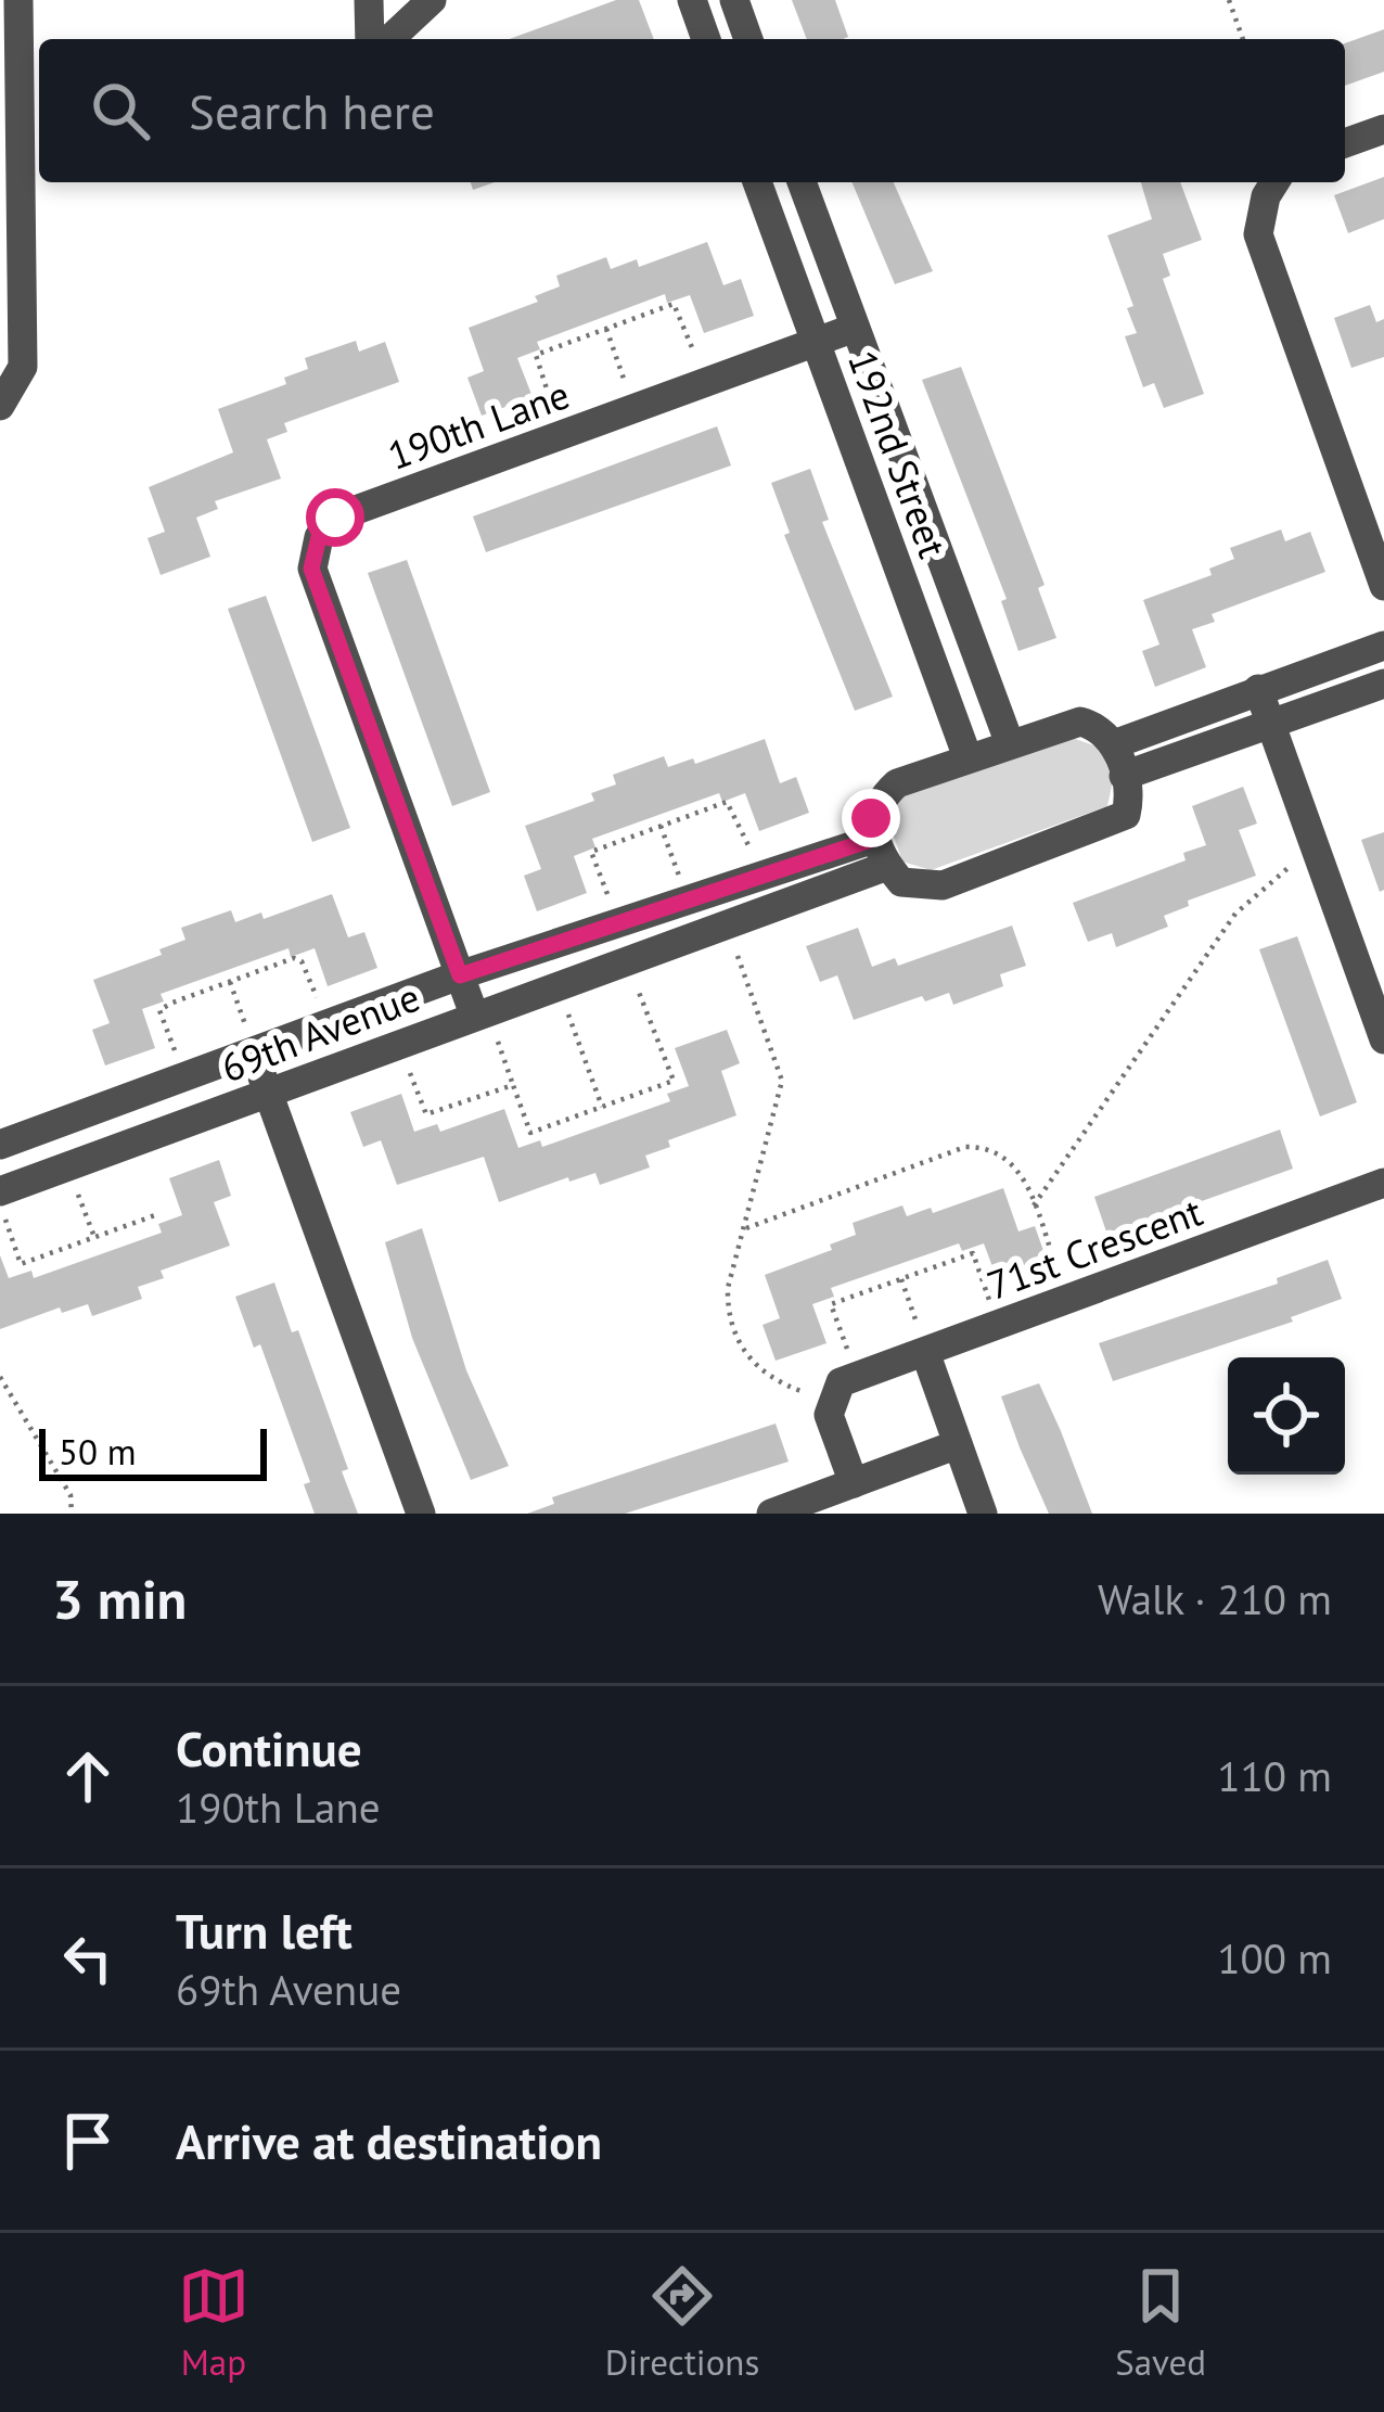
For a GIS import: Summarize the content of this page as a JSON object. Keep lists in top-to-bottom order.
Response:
{
  "streets": {
    "street": [
      "190th Lane",
      "192nd Street",
      "69th Avenue",
      "71st Crescent"
    ]
  },
  "crossings": [
    ["190th Lane", "192nd Street"],
    ["190th Lane", "69th Avenue"]
  ],
  "scale_bar": "50 m",
  "page": {
    "search": "Search here",
    "scale": "50 m",
    "heading": ["3 min", "Walk · 210 m"],
    "list": [
      ["Continue", "190th Lane", "110 m"],
      ["Turn left", "69th Avenue", "100 m"],
      "Arrive at destination"
    ],
    "nav": ["Map", "Directions", "Saved"]
  }
}
